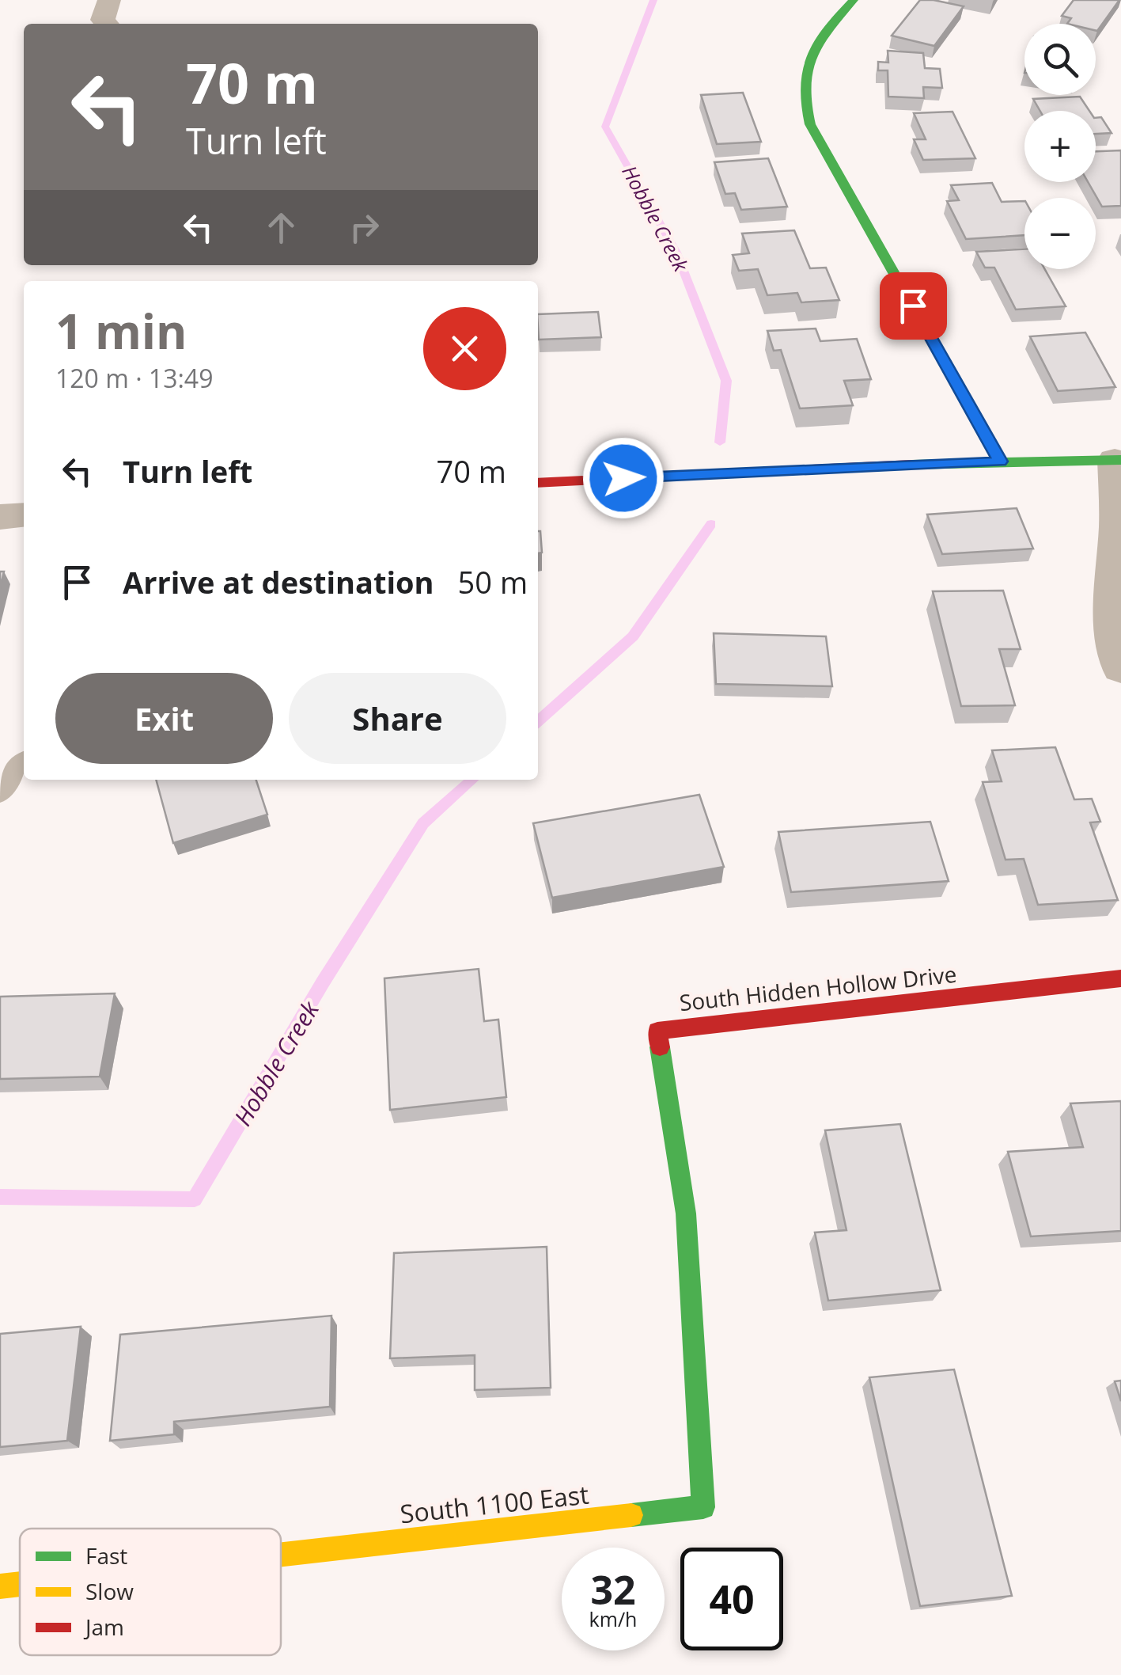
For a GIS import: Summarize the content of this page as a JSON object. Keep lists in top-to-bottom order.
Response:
{
  "streets": {
    "street": ["South Hidden Hollow Drive", "South 1100 East"]
  },
  "crossings": [
    ["South Hidden Hollow Drive", "South 1100 East"]
  ],
  "water": ["Hobble Creek"],
  "legend": ["Fast", "Slow", "Jam"],
  "page": {
    "map_buttons": ["+", "−"],
    "turn": ["70 m", "Turn left"],
    "heading": ["1 min", "120 m · 13:49"],
    "list": [
      {
        "name": "Turn left",
        "value": "70 m"
      },
      {
        "name": "Arrive at destination",
        "value": "50 m"
      }
    ],
    "buttons": ["Exit", "Share"],
    "speed": "32 km/h",
    "limit": "40"
  }
}
